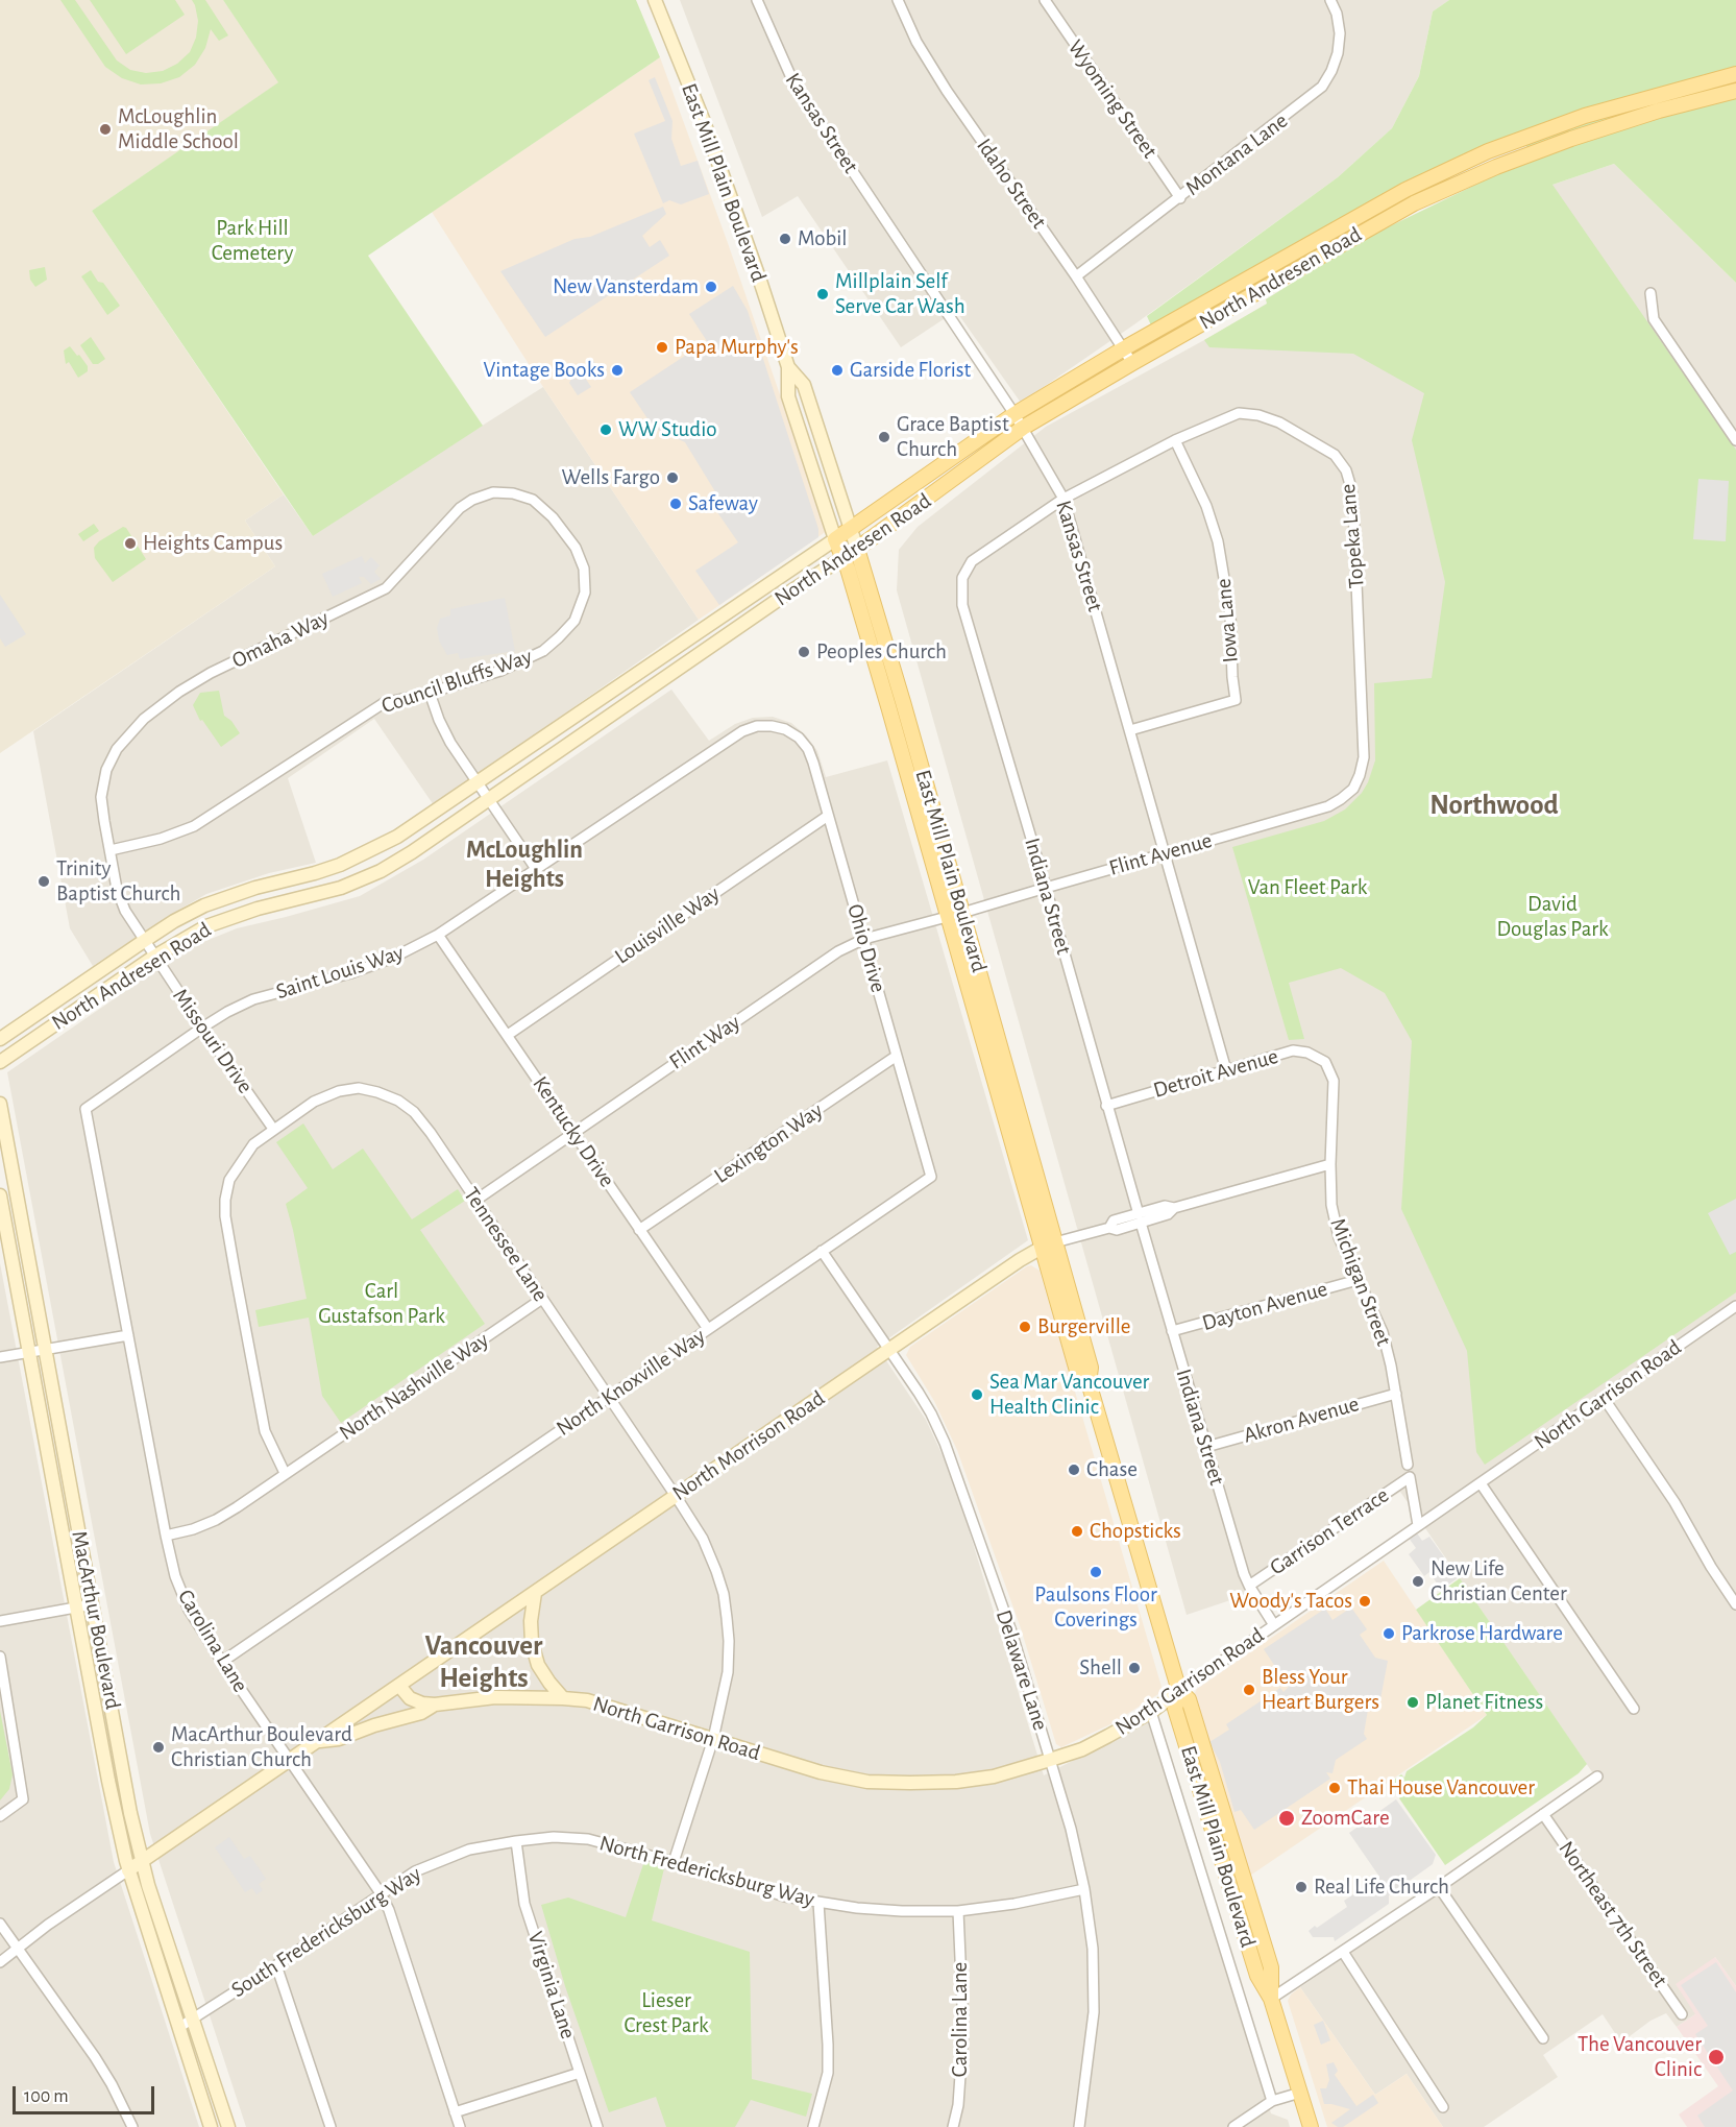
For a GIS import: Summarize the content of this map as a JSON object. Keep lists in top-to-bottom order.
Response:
{
  "streets": {
    "main road": ["East Mill Plain Boulevard", "North Andresen Road"],
    "street": [
      "Wyoming Street",
      "Kansas Street",
      "Montana Lane",
      "Idaho Street",
      "Topeka Lane",
      "Iowa Lane",
      "Omaha Way",
      "Council Bluffs Way",
      "Flint Avenue",
      "Indiana Street",
      "Louisville Way",
      "Ohio Drive",
      "Saint Louis Way",
      "Missouri Drive",
      "Flint Way",
      "Detroit Avenue",
      "Kentucky Drive",
      "Lexington Way",
      "Tennessee Lane",
      "Michigan Street",
      "Dayton Avenue",
      "North Knoxville Way",
      "North Nashville Way",
      "North Garrison Road",
      "Akron Avenue",
      "North Morrison Road",
      "Garrison Terrace",
      "MacArthur Boulevard",
      "Carolina Lane",
      "Delaware Lane",
      "North Fredericksburg Way",
      "Northeast 7th Street",
      "South Fredericksburg Way",
      "Virginia Lane"
    ]
  },
  "crossings": [
    ["Wyoming Street", "Montana Lane"],
    ["Kansas Street", "North Andresen Road"],
    ["Kansas Street", "Topeka Lane"],
    ["Kansas Street", "Iowa Lane"],
    ["Kansas Street", "Flint Avenue"],
    ["Kansas Street", "Detroit Avenue"],
    ["Montana Lane", "Idaho Street"],
    ["East Mill Plain Boulevard", "North Andresen Road"],
    ["East Mill Plain Boulevard", "Flint Avenue"],
    ["East Mill Plain Boulevard", "Flint Way"],
    ["East Mill Plain Boulevard", "North Garrison Road"],
    ["East Mill Plain Boulevard", "North Morrison Road"],
    ["Idaho Street", "North Andresen Road"],
    ["North Andresen Road", "Missouri Drive"],
    ["Topeka Lane", "Iowa Lane"],
    ["Topeka Lane", "Flint Avenue"],
    ["Topeka Lane", "Indiana Street"],
    ["Omaha Way", "Council Bluffs Way"],
    ["Omaha Way", "Missouri Drive"],
    ["Council Bluffs Way", "Missouri Drive"],
    ["Flint Avenue", "Indiana Street"],
    ["Indiana Street", "Detroit Avenue"],
    ["Indiana Street", "Dayton Avenue"],
    ["Indiana Street", "North Garrison Road"],
    ["Indiana Street", "Akron Avenue"],
    ["Indiana Street", "North Morrison Road"],
    ["Indiana Street", "Garrison Terrace"],
    ["Louisville Way", "Ohio Drive"],
    ["Louisville Way", "Kentucky Drive"],
    ["Ohio Drive", "Saint Louis Way"],
    ["Ohio Drive", "Flint Way"],
    ["Ohio Drive", "Lexington Way"],
    ["Ohio Drive", "North Knoxville Way"],
    ["Saint Louis Way", "Missouri Drive"],
    ["Saint Louis Way", "Kentucky Drive"],
    ["Saint Louis Way", "Carolina Lane"],
    ["Missouri Drive", "Tennessee Lane"],
    ["Flint Way", "Kentucky Drive"],
    ["Flint Way", "Tennessee Lane"],
    ["Detroit Avenue", "Michigan Street"],
    ["Kentucky Drive", "Lexington Way"],
    ["Kentucky Drive", "North Knoxville Way"],
    ["Tennessee Lane", "North Knoxville Way"],
    ["Tennessee Lane", "North Nashville Way"],
    ["Tennessee Lane", "North Garrison Road"],
    ["Tennessee Lane", "North Morrison Road"],
    ["Tennessee Lane", "North Fredericksburg Way"],
    ["Michigan Street", "Dayton Avenue"],
    ["Michigan Street", "Akron Avenue"],
    ["Michigan Street", "North Morrison Road"],
    ["North Knoxville Way", "Carolina Lane"],
    ["North Knoxville Way", "Delaware Lane"],
    ["North Nashville Way", "Carolina Lane"],
    ["North Garrison Road", "Garrison Terrace"],
    ["North Garrison Road", "Delaware Lane"],
    ["North Morrison Road", "MacArthur Boulevard"],
    ["North Morrison Road", "Carolina Lane"],
    ["North Morrison Road", "Delaware Lane"],
    ["MacArthur Boulevard", "South Fredericksburg Way"],
    ["Carolina Lane", "North Fredericksburg Way"],
    ["Carolina Lane", "South Fredericksburg Way"],
    ["Delaware Lane", "North Fredericksburg Way"],
    ["North Fredericksburg Way", "South Fredericksburg Way"],
    ["North Fredericksburg Way", "Virginia Lane"],
    ["South Fredericksburg Way", "Virginia Lane"]
  ],
  "districts": ["Northwood", "McLoughlin Heights", "Vancouver Heights"],
  "parks": [
    "Park Hill Cemetery",
    "Van Fleet Park",
    "David Douglas Park",
    "Carl Gustafson Park",
    "Lieser Crest Park"
  ],
  "places": [
    "McLoughlin Middle School",
    "Mobil",
    "New Vansterdam",
    "Millplain Self Serve Car Wash",
    "Papa Murphy's",
    "Vintage Books",
    "Garside Florist",
    "WW Studio",
    "Grace Baptist Church",
    "Wells Fargo",
    "Safeway",
    "Heights Campus",
    "Peoples Church",
    "Trinity Baptist Church",
    "Burgerville",
    "Sea Mar Vancouver Health Clinic",
    "Chase",
    "Chopsticks",
    "Paulsons Floor Coverings",
    "New Life Christian Center",
    "Woody's Tacos",
    "Parkrose Hardware",
    "Shell",
    "Bless Your Heart Burgers",
    "Planet Fitness",
    "MacArthur Boulevard Christian Church",
    "Thai House Vancouver",
    "ZoomCare",
    "Real Life Church",
    "The Vancouver Clinic"
  ],
  "scale_bar": "100 m"
}
